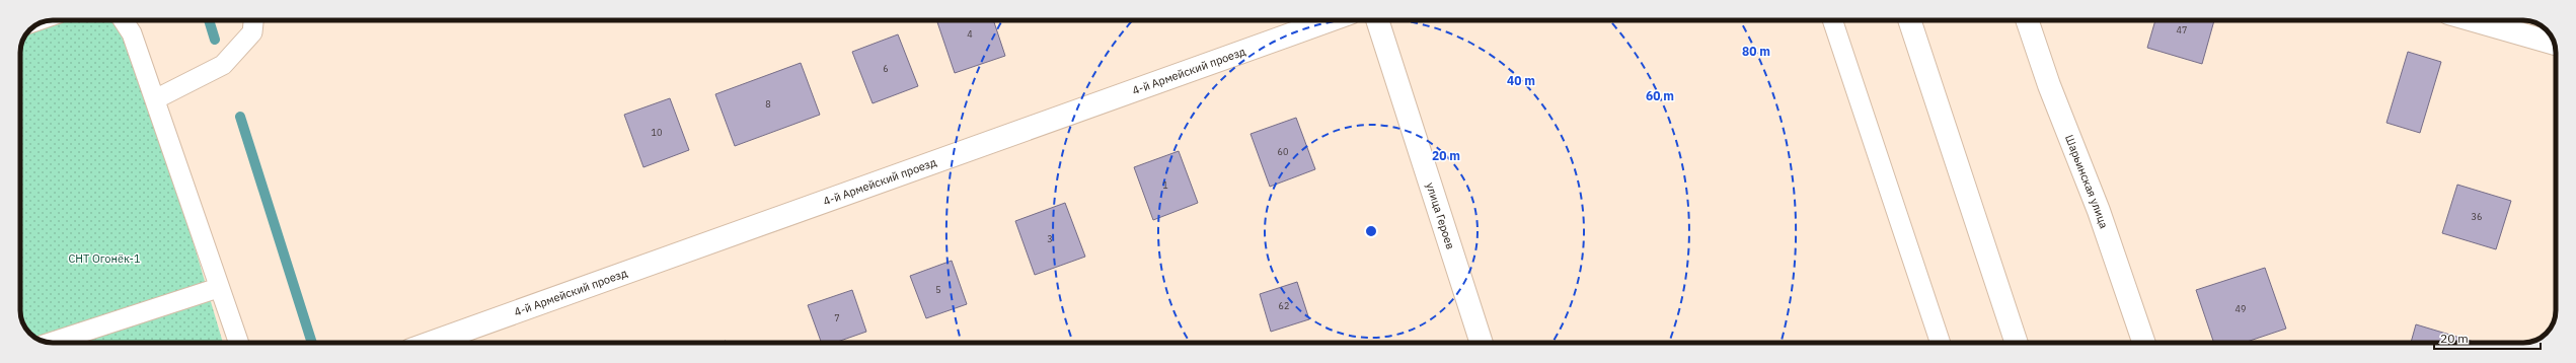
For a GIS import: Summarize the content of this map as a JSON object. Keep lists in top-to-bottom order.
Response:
{
  "streets": {
    "street": ["4-й Армейский проезд", "Шарьинская улица", "улица Героев"]
  },
  "parks": ["СНТ Огонёк-1"],
  "house_numbers": [
    "47",
    "4",
    "6",
    "8",
    "10",
    "60",
    "1",
    "36",
    "3",
    "5",
    "62",
    "49",
    "7"
  ],
  "scale_bar": "20 m",
  "rings": [
    "80 m",
    "40 m",
    "60 m",
    "20 m"
  ]
}
